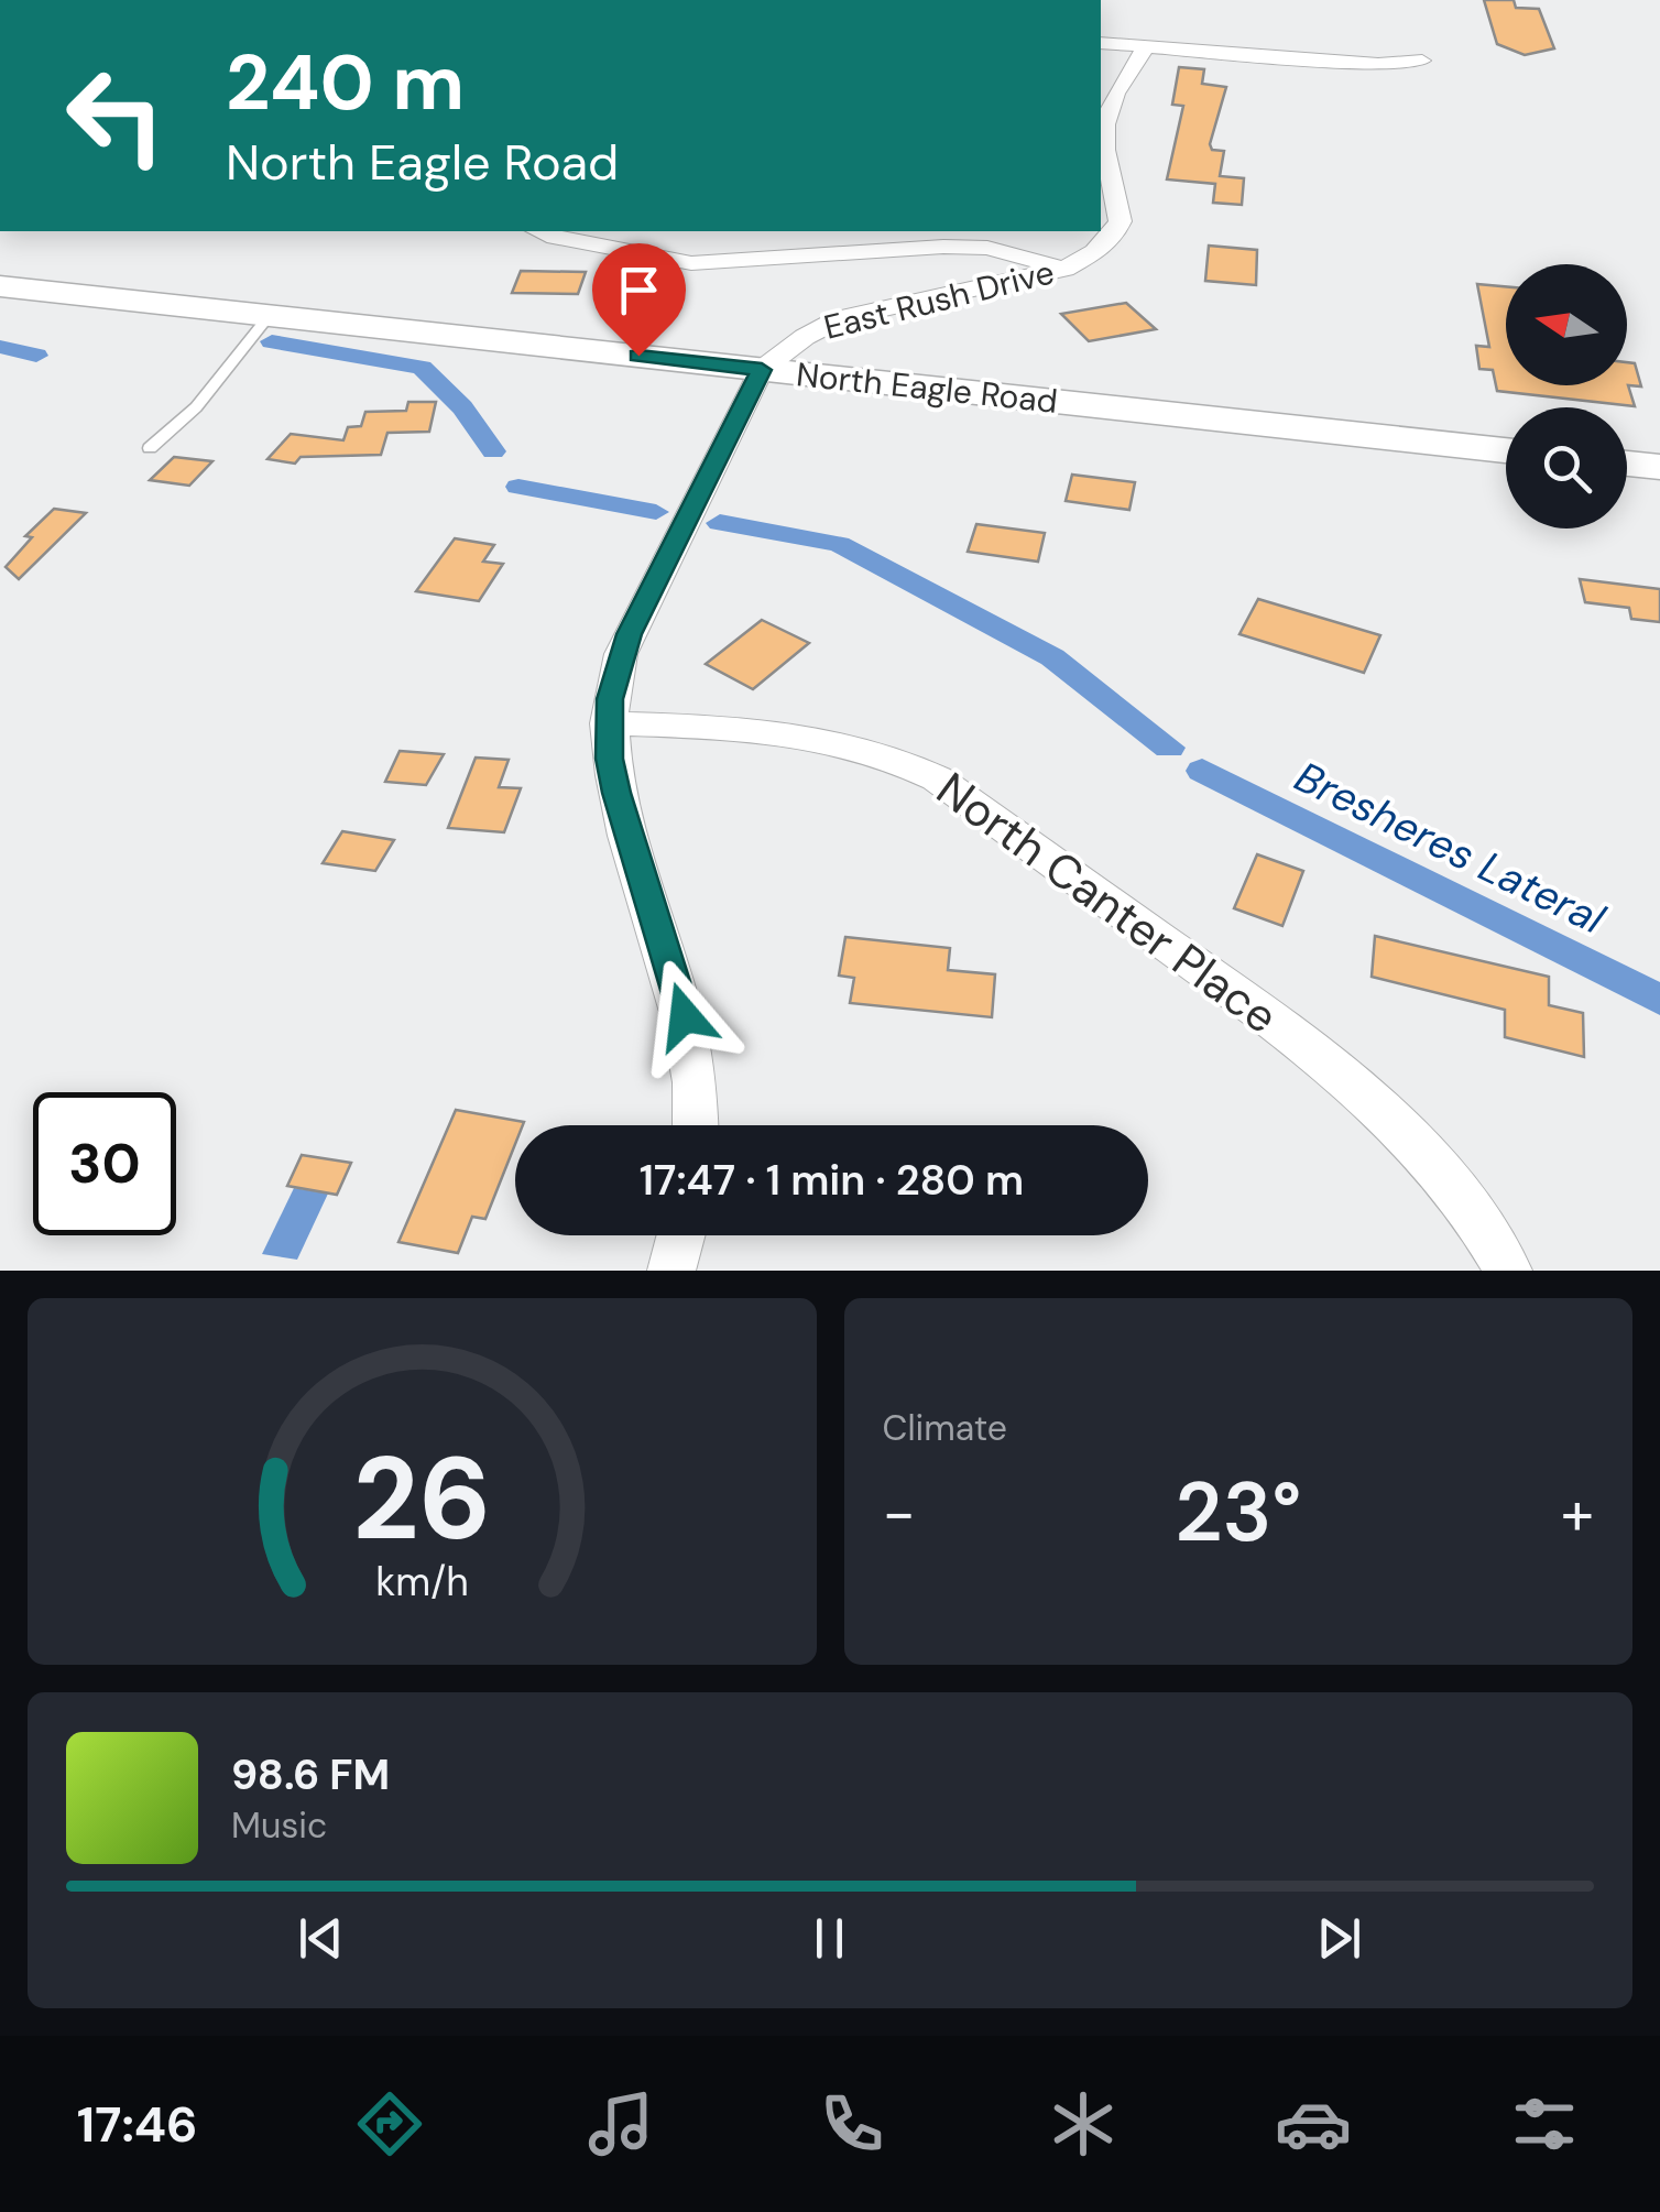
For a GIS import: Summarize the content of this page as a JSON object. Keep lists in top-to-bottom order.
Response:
{
  "streets": {
    "main road": ["North Eagle Road"],
    "street": ["East Rush Drive", "North Canter Place"]
  },
  "crossings": [
    ["East Rush Drive", "North Eagle Road"]
  ],
  "water": ["Bresheres Lateral"],
  "north": "left",
  "page": {
    "turn": ["240 m", "North Eagle Road"],
    "limit": "30",
    "trip": "17:47 · 1 min · 280 m",
    "tile": "Climate",
    "heat": ["−", "23°", "+"],
    "song": ["98.6 FM", "Music"],
    "tabs": "17:46",
    "gauge": ["26", "km/h"]
  }
}
